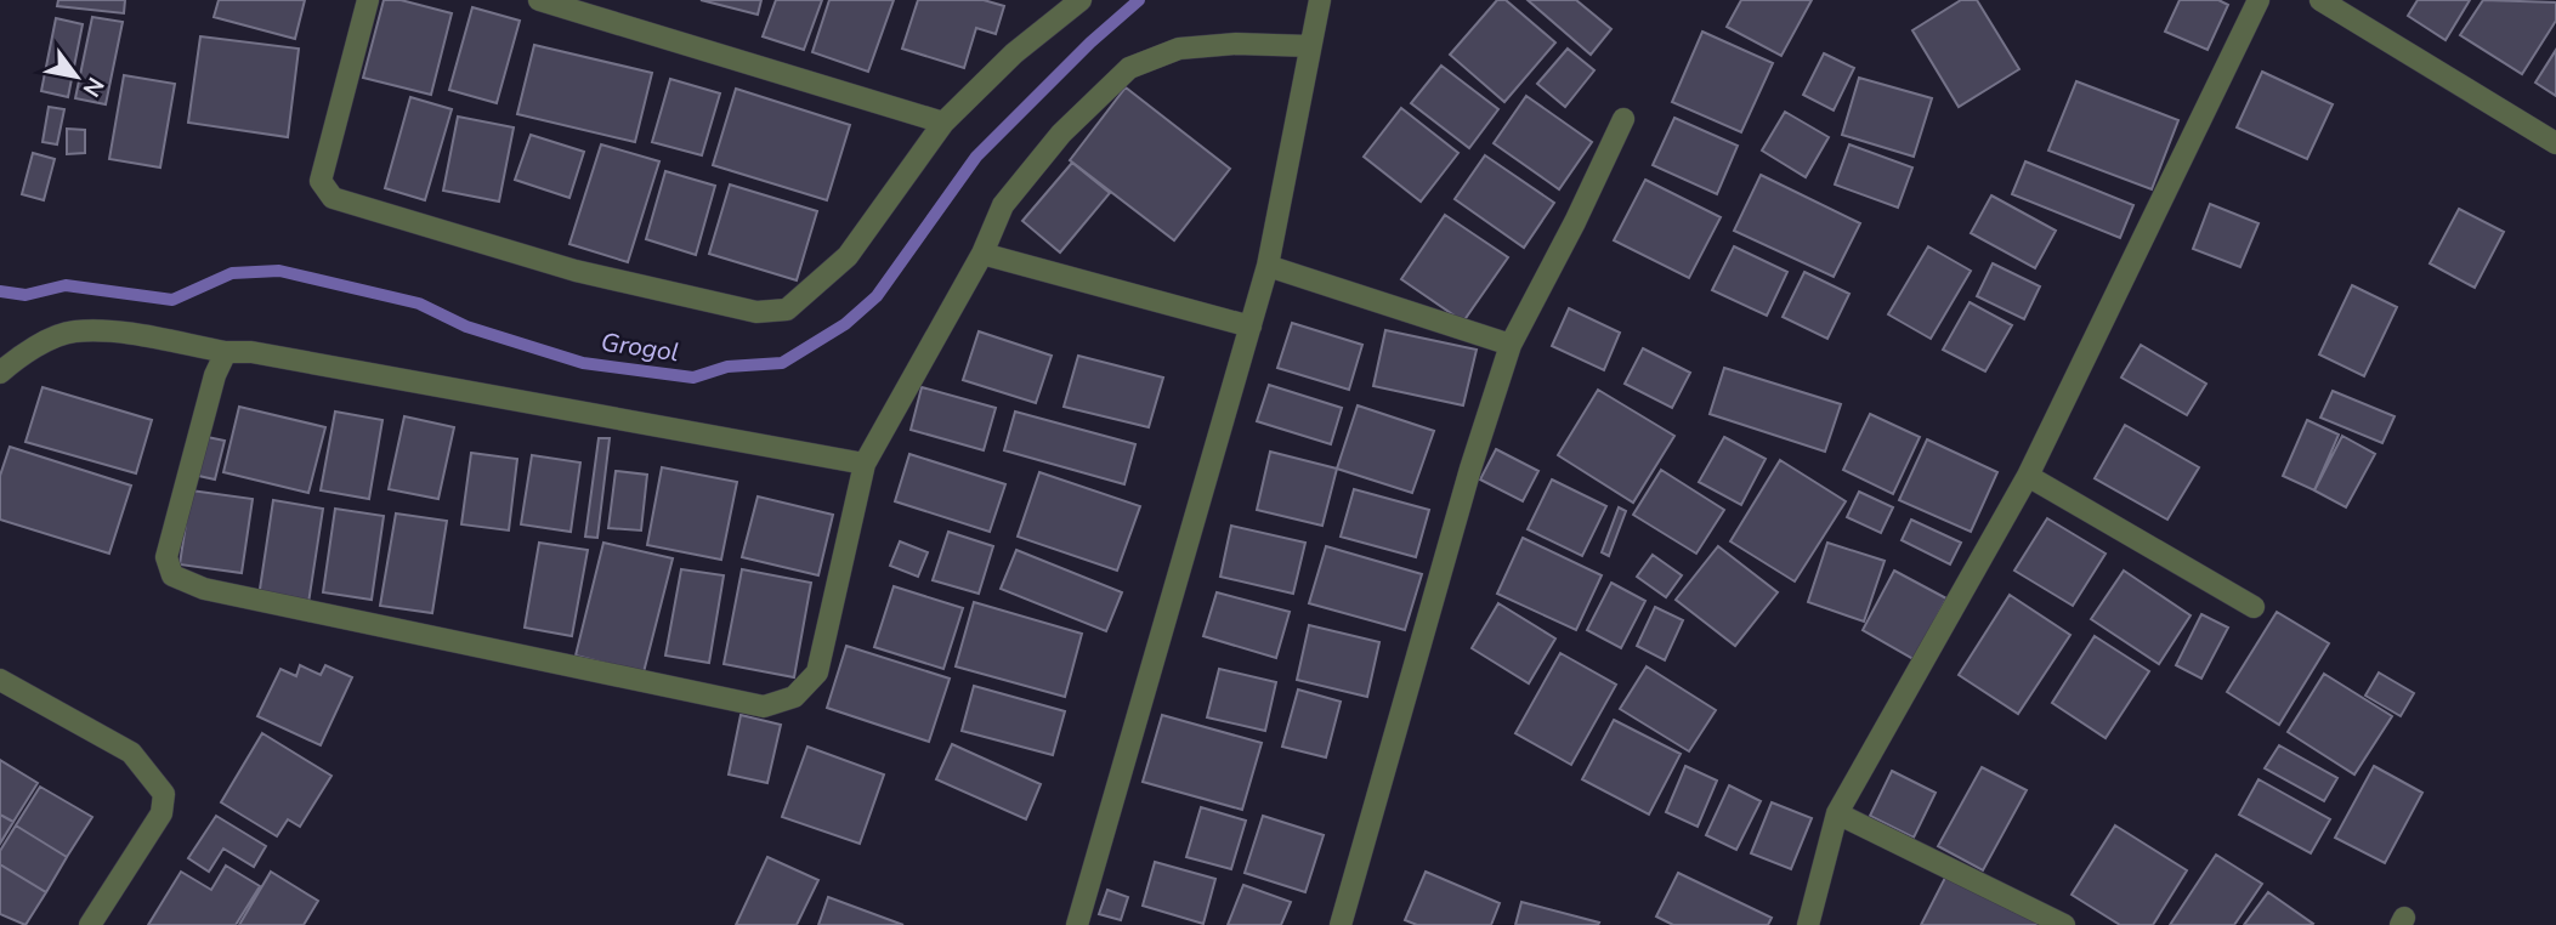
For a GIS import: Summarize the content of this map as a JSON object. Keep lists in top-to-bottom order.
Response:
{
  "water": ["Grogol"],
  "north": "bottom right"
}
